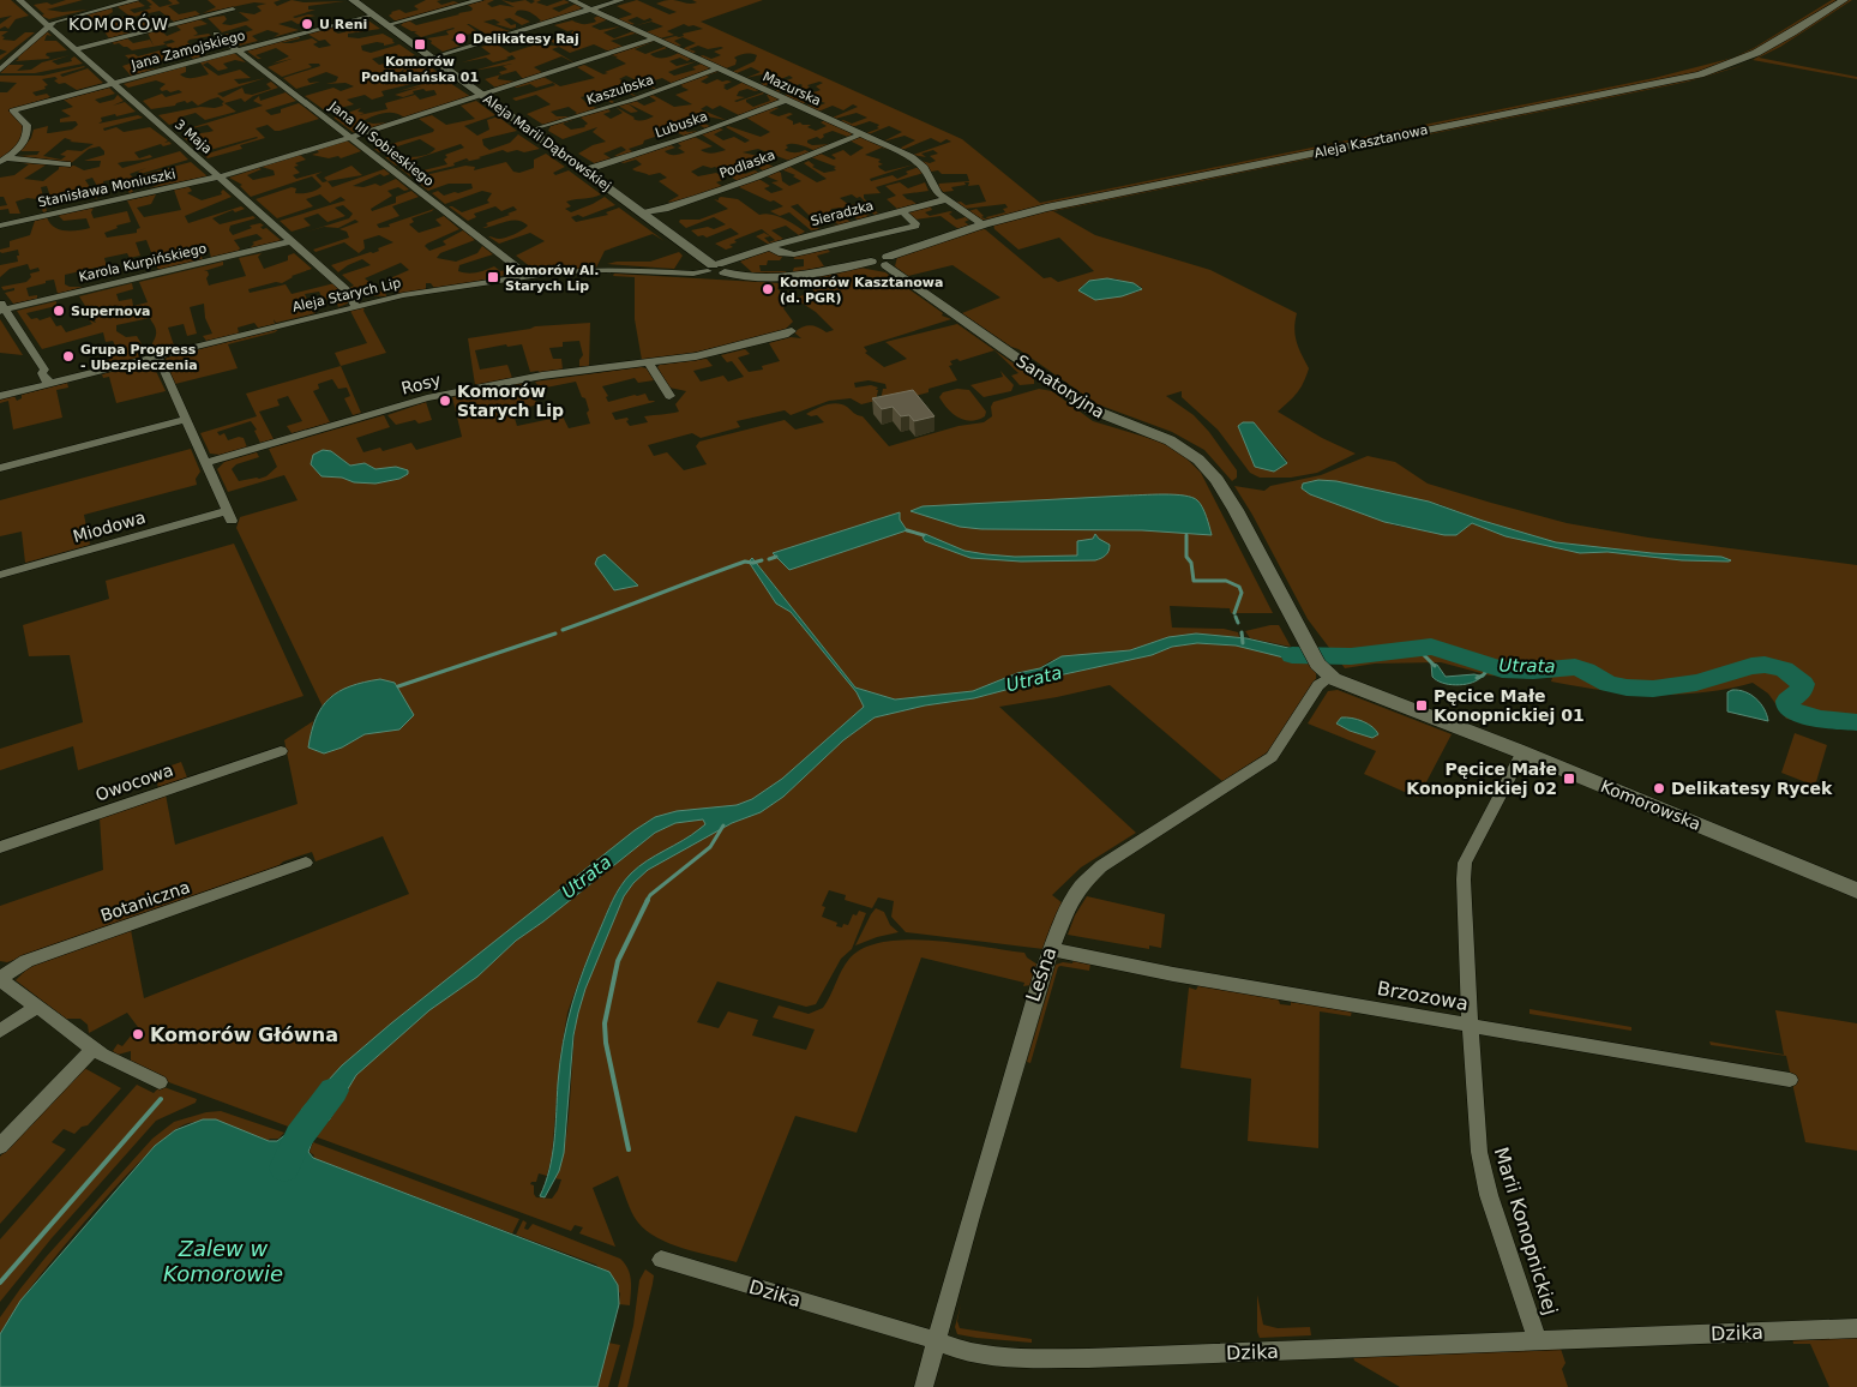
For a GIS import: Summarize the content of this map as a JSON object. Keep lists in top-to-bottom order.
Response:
{
  "streets": {
    "street": [
      "Jana Zamojskiego",
      "Mazurska",
      "Kaszubska",
      "Lubuska",
      "3 Maja",
      "Aleja Kasztanowa",
      "Aleja Marii Dąbrowskiej",
      "Jana III Sobieskiego",
      "Podlaska",
      "Stanisława Moniuszki",
      "Sieradzka",
      "Karola Kurpińskiego",
      "Aleja Starych Lip",
      "Rosy",
      "Sanatoryjna",
      "Miodowa",
      "Owocowa",
      "Komorowska",
      "Botaniczna",
      "Leśna",
      "Brzozowa",
      "Marii Konopnickiej",
      "Dzika"
    ]
  },
  "crossings": [
    ["Jana Zamojskiego", "3 Maja"],
    ["Jana Zamojskiego", "Aleja Marii Dąbrowskiej"],
    ["Jana Zamojskiego", "Jana III Sobieskiego"],
    ["Mazurska", "Kaszubska"],
    ["Mazurska", "Lubuska"],
    ["Mazurska", "Aleja Kasztanowa"],
    ["Mazurska", "Podlaska"],
    ["Mazurska", "Stanisława Moniuszki"],
    ["Mazurska", "Sieradzka"],
    ["Kaszubska", "Aleja Marii Dąbrowskiej"],
    ["Lubuska", "Aleja Marii Dąbrowskiej"],
    ["3 Maja", "Stanisława Moniuszki"],
    ["3 Maja", "Karola Kurpińskiego"],
    ["3 Maja", "Aleja Starych Lip"],
    ["Aleja Kasztanowa", "Aleja Marii Dąbrowskiej"],
    ["Aleja Kasztanowa", "Sieradzka"],
    ["Aleja Kasztanowa", "Aleja Starych Lip"],
    ["Aleja Kasztanowa", "Sanatoryjna"],
    ["Aleja Marii Dąbrowskiej", "Podlaska"],
    ["Aleja Marii Dąbrowskiej", "Stanisława Moniuszki"],
    ["Aleja Marii Dąbrowskiej", "Sieradzka"],
    ["Aleja Marii Dąbrowskiej", "Aleja Starych Lip"],
    ["Jana III Sobieskiego", "Stanisława Moniuszki"],
    ["Jana III Sobieskiego", "Aleja Starych Lip"],
    ["Sieradzka", "Aleja Starych Lip"],
    ["Rosy", "Miodowa"],
    ["Sanatoryjna", "Komorowska"],
    ["Komorowska", "Leśna"],
    ["Komorowska", "Marii Konopnickiej"],
    ["Leśna", "Brzozowa"],
    ["Leśna", "Dzika"],
    ["Brzozowa", "Marii Konopnickiej"],
    ["Marii Konopnickiej", "Dzika"]
  ],
  "districts": ["KOMORÓW"],
  "water": ["Utrata", "Zalew w Komorowie"],
  "places": {
    "other": [
      "U Reni",
      "Delikatesy Raj",
      "Komorów Kasztanowa (d. PGR)",
      "Supernova",
      "Grupa Progress - Ubezpieczenia",
      "Komorów Starych Lip",
      "Delikatesy Rycek",
      "Komorów Główna"
    ],
    "transit": [
      "Komorów Podhalańska 01",
      "Komorów Al. Starych Lip",
      "Pęcice Małe Konopnickiej 01",
      "Pęcice Małe Konopnickiej 02"
    ]
  }
}
